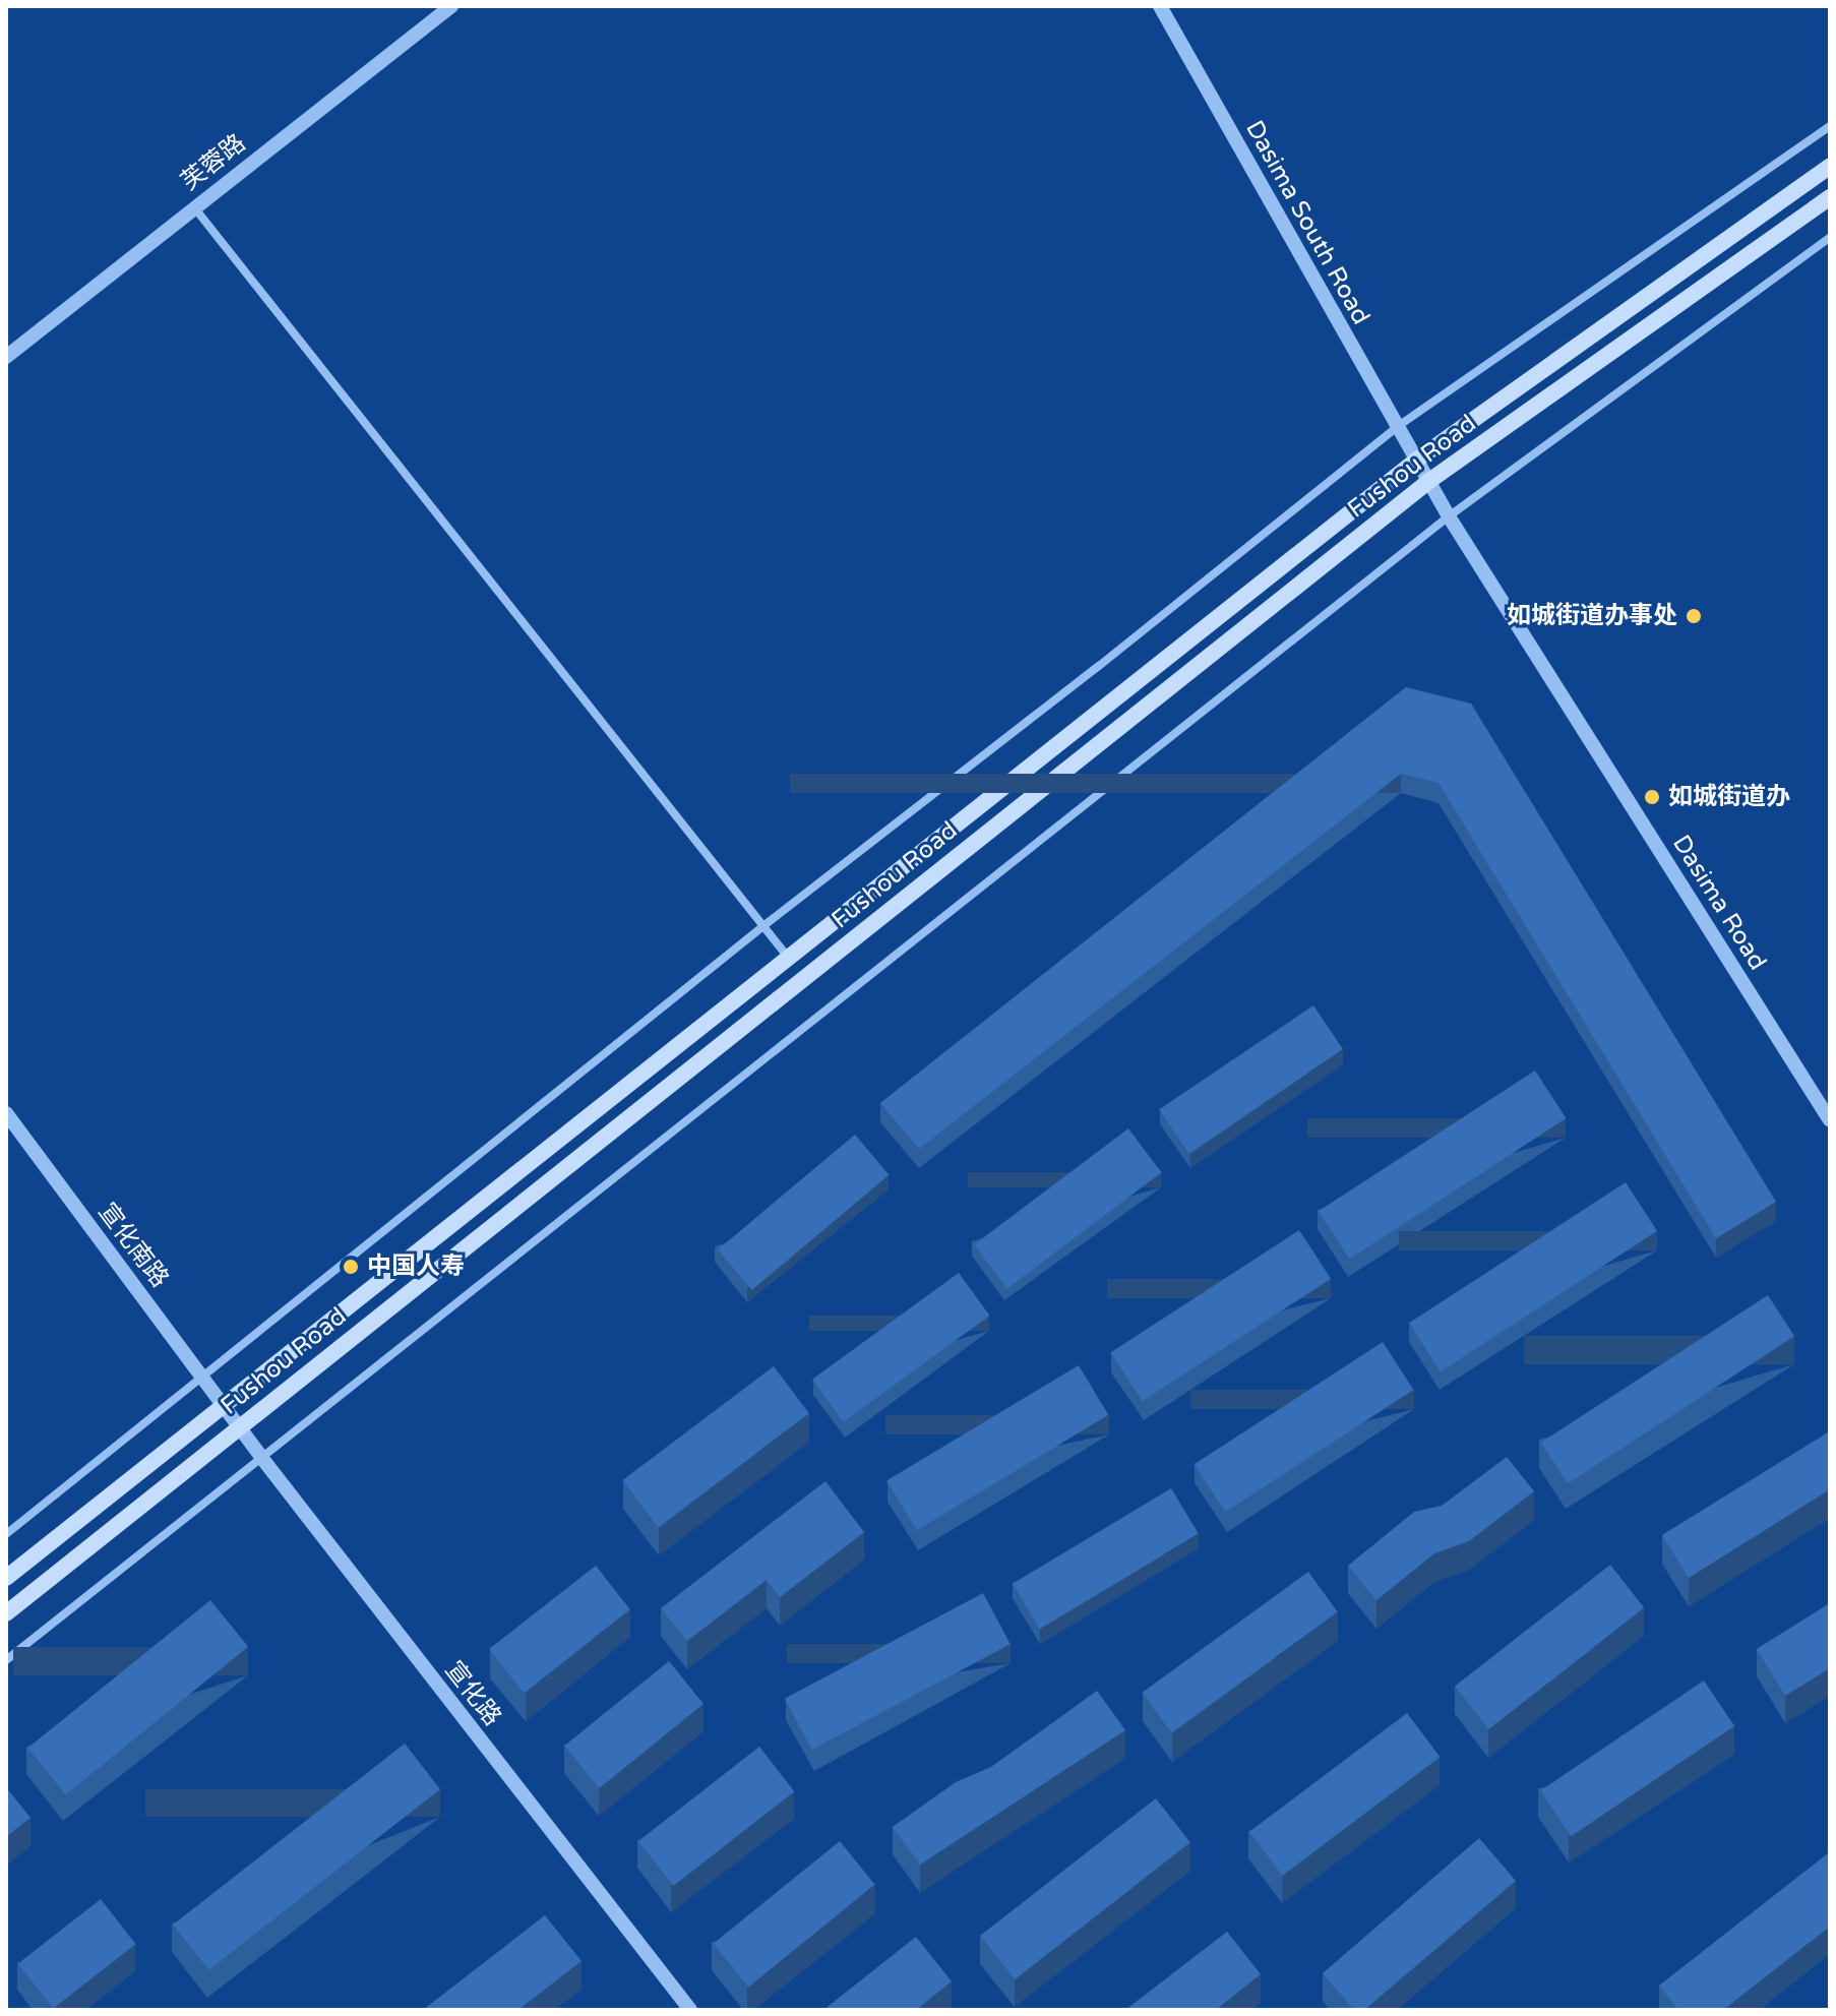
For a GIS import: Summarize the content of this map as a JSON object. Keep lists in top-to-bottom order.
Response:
{
  "streets": {
    "main road": ["Fushou Road"],
    "street": [
      "芙蓉路",
      "Dasima South Road",
      "Dasima Road",
      "宣化南路",
      "宣化路"
    ]
  },
  "crossings": [
    ["Dasima South Road", "Fushou Road"],
    ["Dasima South Road", "Dasima Road"],
    ["Fushou Road", "Dasima Road"],
    ["Fushou Road", "宣化南路"],
    ["Fushou Road", "宣化路"],
    ["宣化南路", "宣化路"]
  ],
  "places": ["如城街道办事处", "如城街道办", "中国人寿"]
}
